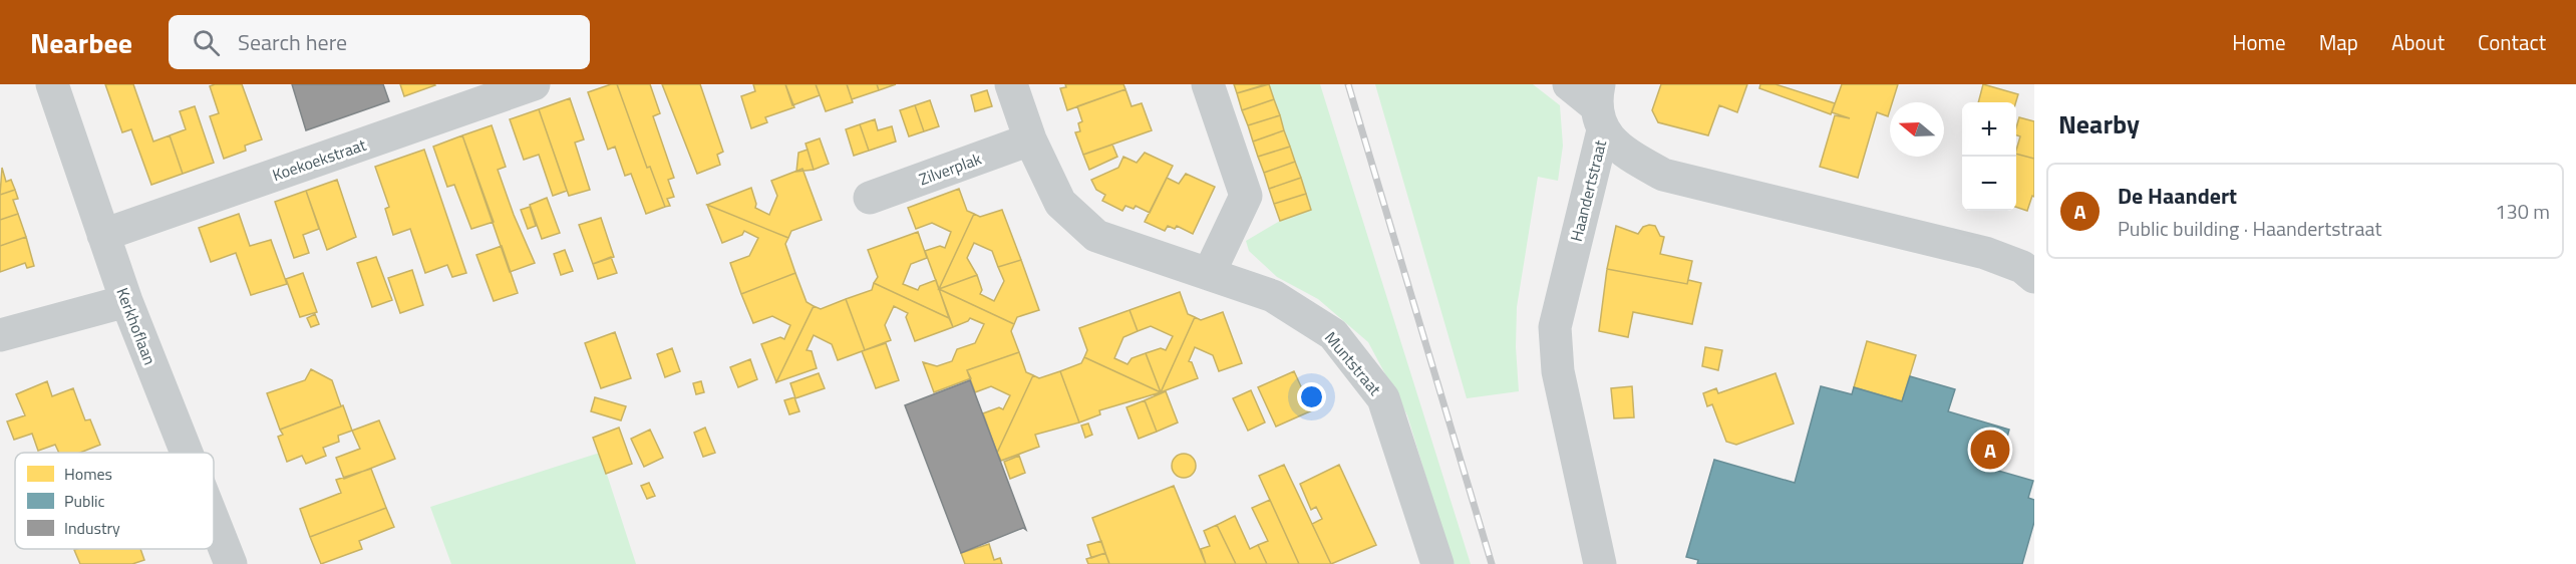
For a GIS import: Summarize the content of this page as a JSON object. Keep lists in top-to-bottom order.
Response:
{
  "streets": {
    "street": [
      "Koekoekstraat",
      "Zilverplak",
      "Haandertstraat",
      "Kerkhoflaan",
      "Muntstraat"
    ]
  },
  "crossings": [
    ["Koekoekstraat", "Kerkhoflaan"],
    ["Zilverplak", "Muntstraat"]
  ],
  "legend": ["Homes", "Public", "Industry"],
  "north": "left",
  "page": {
    "header": "Nearbee",
    "search": "Search here",
    "nav": [
      "Home",
      "Map",
      "About",
      "Contact"
    ],
    "heading": "Nearby",
    "map_buttons": ["+", "−"],
    "list": [
      {
        "mark": "A",
        "name": "De Haandert",
        "note": "Public building · Haandertstraat",
        "value": "130 m"
      }
    ],
    "pins": "A"
  }
}
